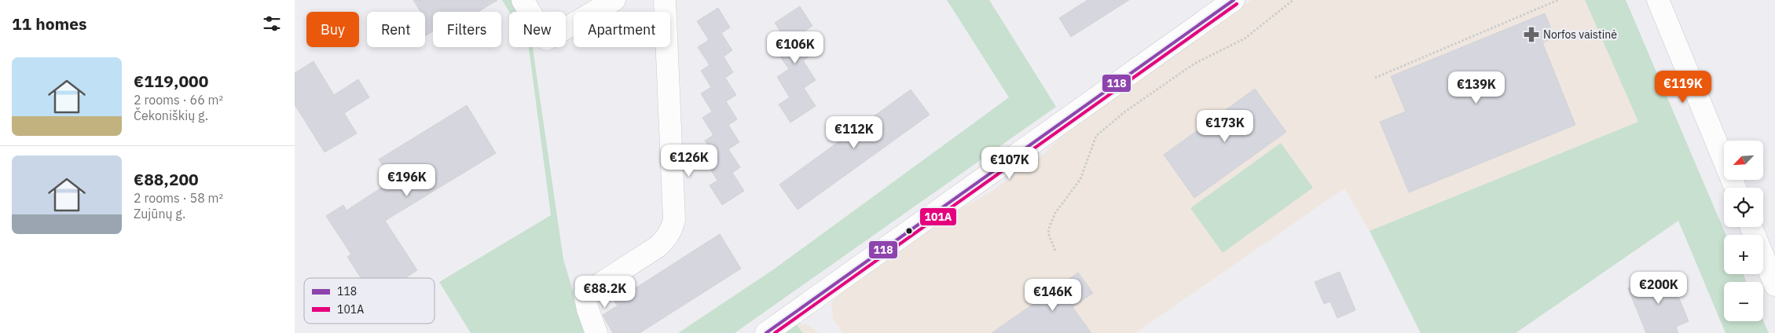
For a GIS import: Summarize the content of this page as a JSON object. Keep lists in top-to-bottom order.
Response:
{
  "places": {
    "pharmacy": ["Norfos vaistinė"]
  },
  "lines": ["transit line 118", "transit line 101A"],
  "legend": ["118", "101A"],
  "north": "bottom left",
  "page": {
    "heading": "11 homes",
    "chip": [
      "Buy",
      "Rent",
      "Filters",
      "New",
      "Apartment"
    ],
    "price": [
      "€106K",
      "€119K",
      "€139K",
      "€173K",
      "€112K",
      "€126K",
      "€107K",
      "€196K",
      "€200K",
      "€88.2K",
      "€146K"
    ],
    "list": [
      {
        "name": "€119,000",
        "note": "2 rooms · 66 m² · Čekoniškių g."
      },
      {
        "name": "€88,200",
        "note": "2 rooms · 58 m² · Zujūnų g."
      }
    ],
    "map_buttons": ["+", "−"]
  }
}
